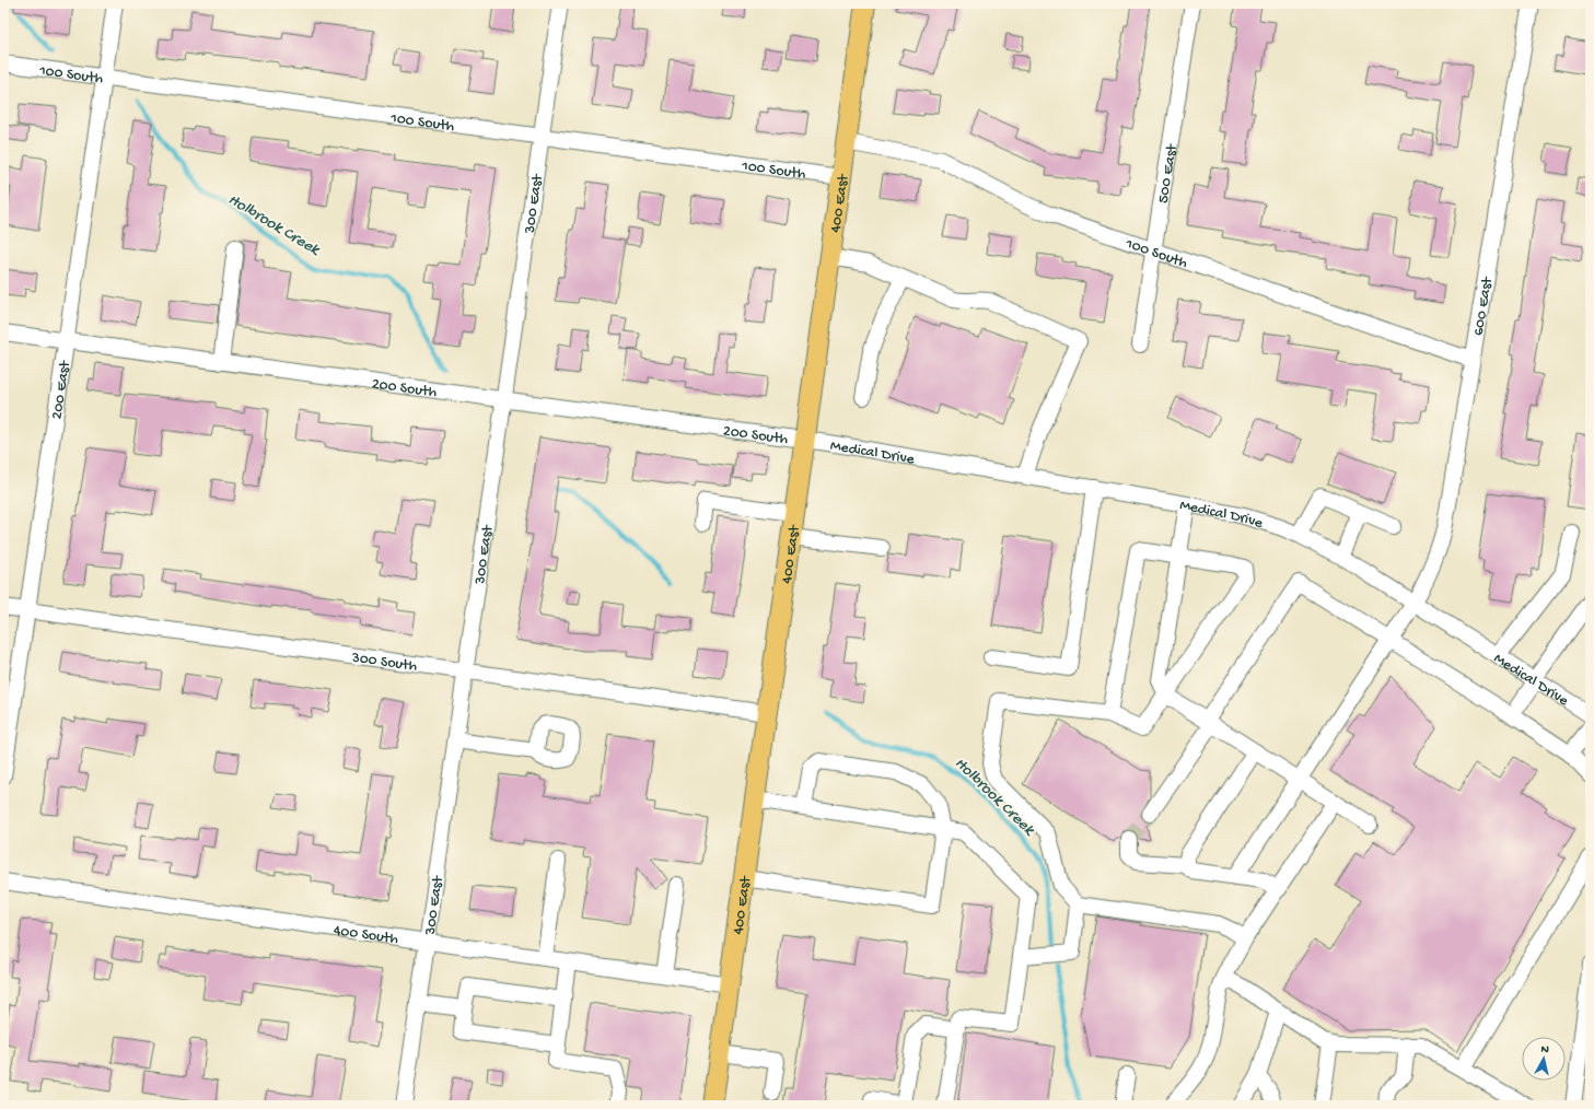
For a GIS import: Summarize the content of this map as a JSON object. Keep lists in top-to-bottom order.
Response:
{
  "streets": {
    "main road": ["400 East"],
    "street": [
      "100 South",
      "500 East",
      "300 East",
      "600 East",
      "200 South",
      "200 East",
      "Medical Drive",
      "300 South",
      "400 South"
    ]
  },
  "crossings": [
    ["100 South", "500 East"],
    ["100 South", "300 East"],
    ["100 South", "400 East"],
    ["100 South", "600 East"],
    ["100 South", "200 East"],
    ["300 East", "200 South"],
    ["300 East", "300 South"],
    ["300 East", "400 South"],
    ["400 East", "200 South"],
    ["400 East", "Medical Drive"],
    ["400 East", "300 South"],
    ["400 East", "400 South"],
    ["600 East", "Medical Drive"],
    ["200 South", "200 East"],
    ["200 South", "Medical Drive"],
    ["200 East", "300 South"]
  ],
  "water": ["Holbrook Creek"],
  "north": "top"
}
